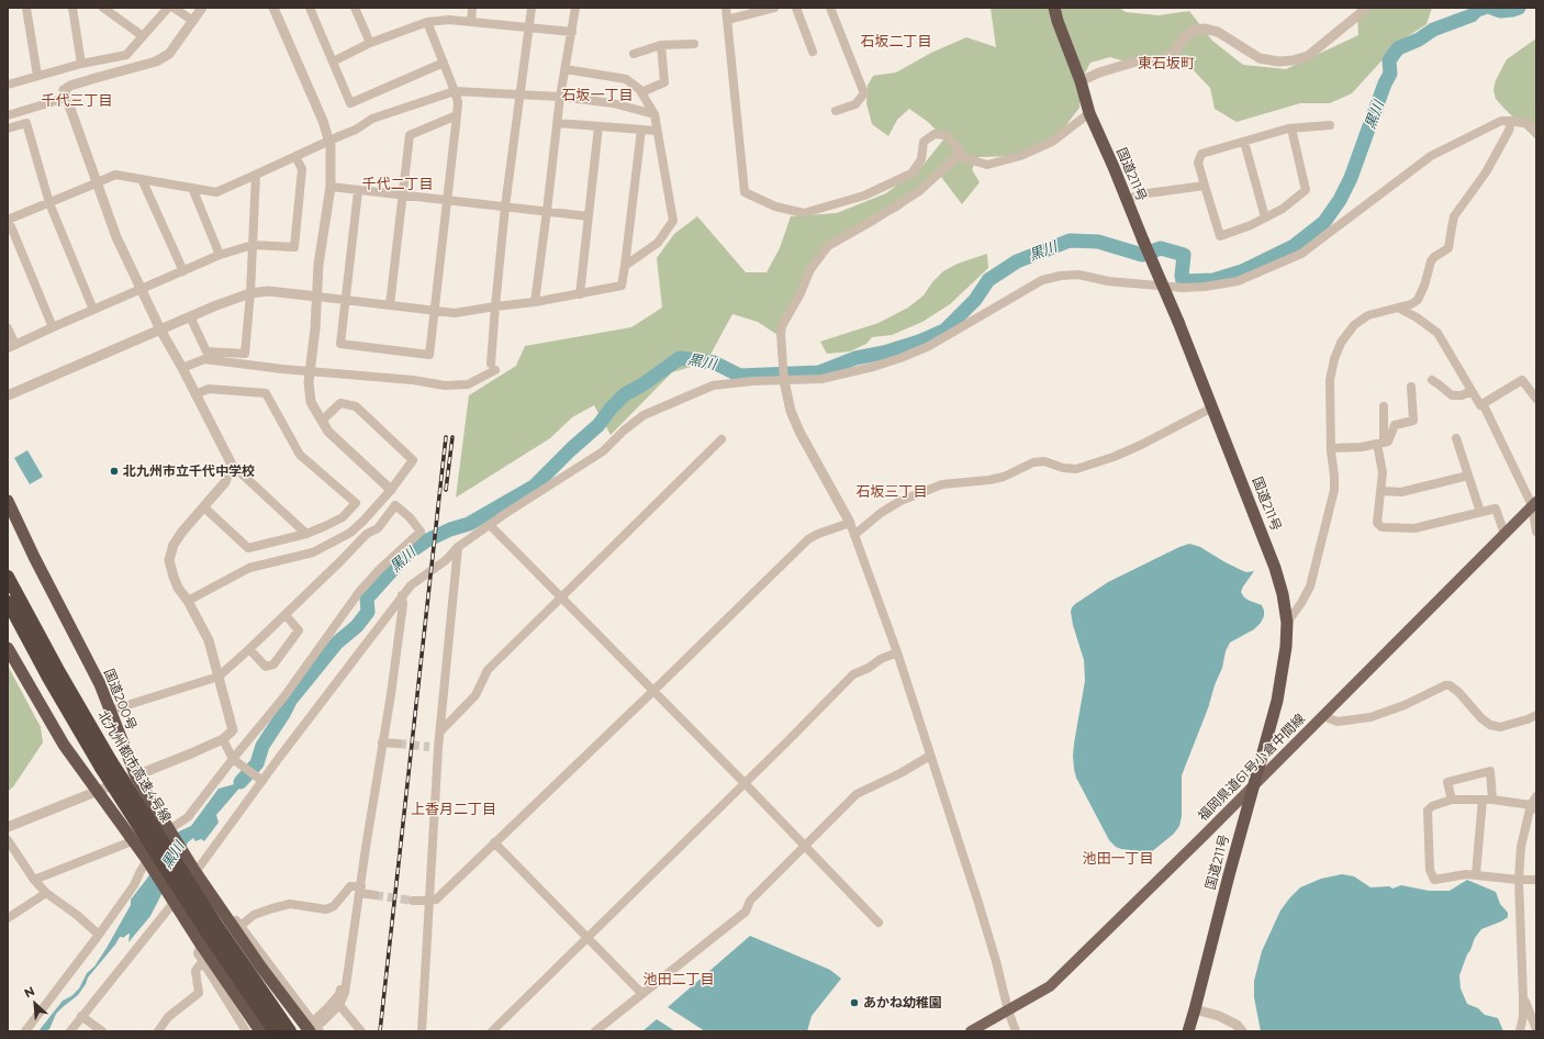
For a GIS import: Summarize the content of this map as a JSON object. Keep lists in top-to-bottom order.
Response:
{
  "streets": {
    "highway": ["国道211号", "国道200号", "北九州都市高速4号線"],
    "main road": ["福岡県道61号小倉中間線"]
  },
  "crossings": [
    ["国道211号", "福岡県道61号小倉中間線"]
  ],
  "districts": [
    "石坂二丁目",
    "東石坂町",
    "石坂一丁目",
    "千代三丁目",
    "千代二丁目",
    "石坂三丁目",
    "上香月二丁目",
    "池田一丁目",
    "池田二丁目"
  ],
  "water": ["黒川"],
  "places": ["北九州市立千代中学校", "あかね幼稚園"],
  "north": "top left"
}
